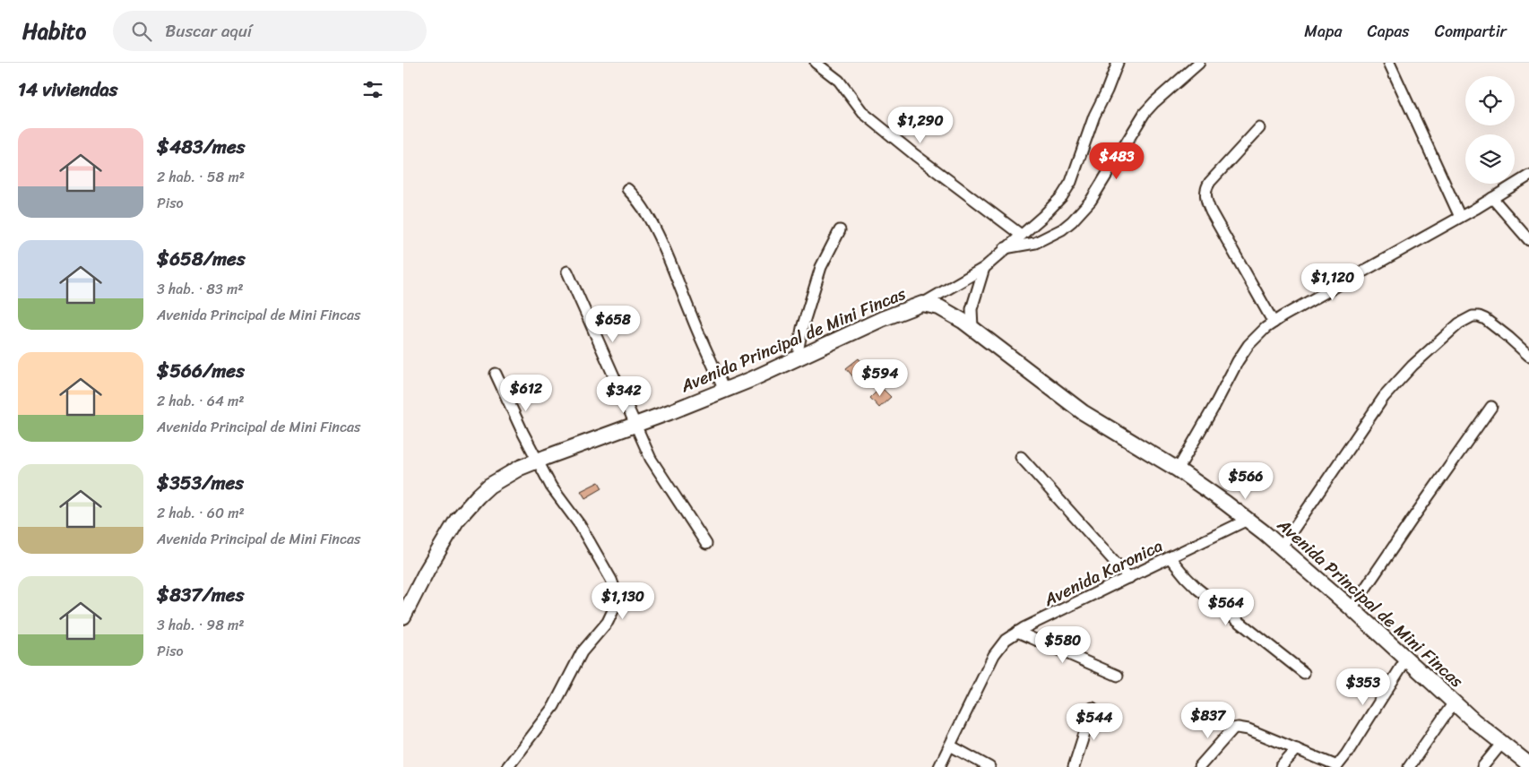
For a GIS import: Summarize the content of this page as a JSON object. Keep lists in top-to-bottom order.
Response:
{
  "streets": {
    "street": ["Avenida Principal de Mini Fincas", "Avenida Karonica"]
  },
  "crossings": [
    ["Avenida Principal de Mini Fincas", "Avenida Karonica"]
  ],
  "page": {
    "header": "Habito",
    "search": "Buscar aquí",
    "nav": ["Mapa", "Capas", "Compartir"],
    "heading": "14 viviendas",
    "price": [
      "$1,290",
      "$483",
      "$1,120",
      "$658",
      "$594",
      "$612",
      "$342",
      "$566",
      "$1,130",
      "$564",
      "$580",
      "$353",
      "$837",
      "$544"
    ],
    "list": [
      {
        "name": "$483/mes",
        "note": "2 hab. · 58 m² · Piso"
      },
      {
        "name": "$658/mes",
        "note": "3 hab. · 83 m² · Avenida Principal de Mini Fincas"
      },
      {
        "name": "$566/mes",
        "note": "2 hab. · 64 m² · Avenida Principal de Mini Fincas"
      },
      {
        "name": "$353/mes",
        "note": "2 hab. · 60 m² · Avenida Principal de Mini Fincas"
      },
      {
        "name": "$837/mes",
        "note": "3 hab. · 98 m² · Piso"
      }
    ]
  }
}
